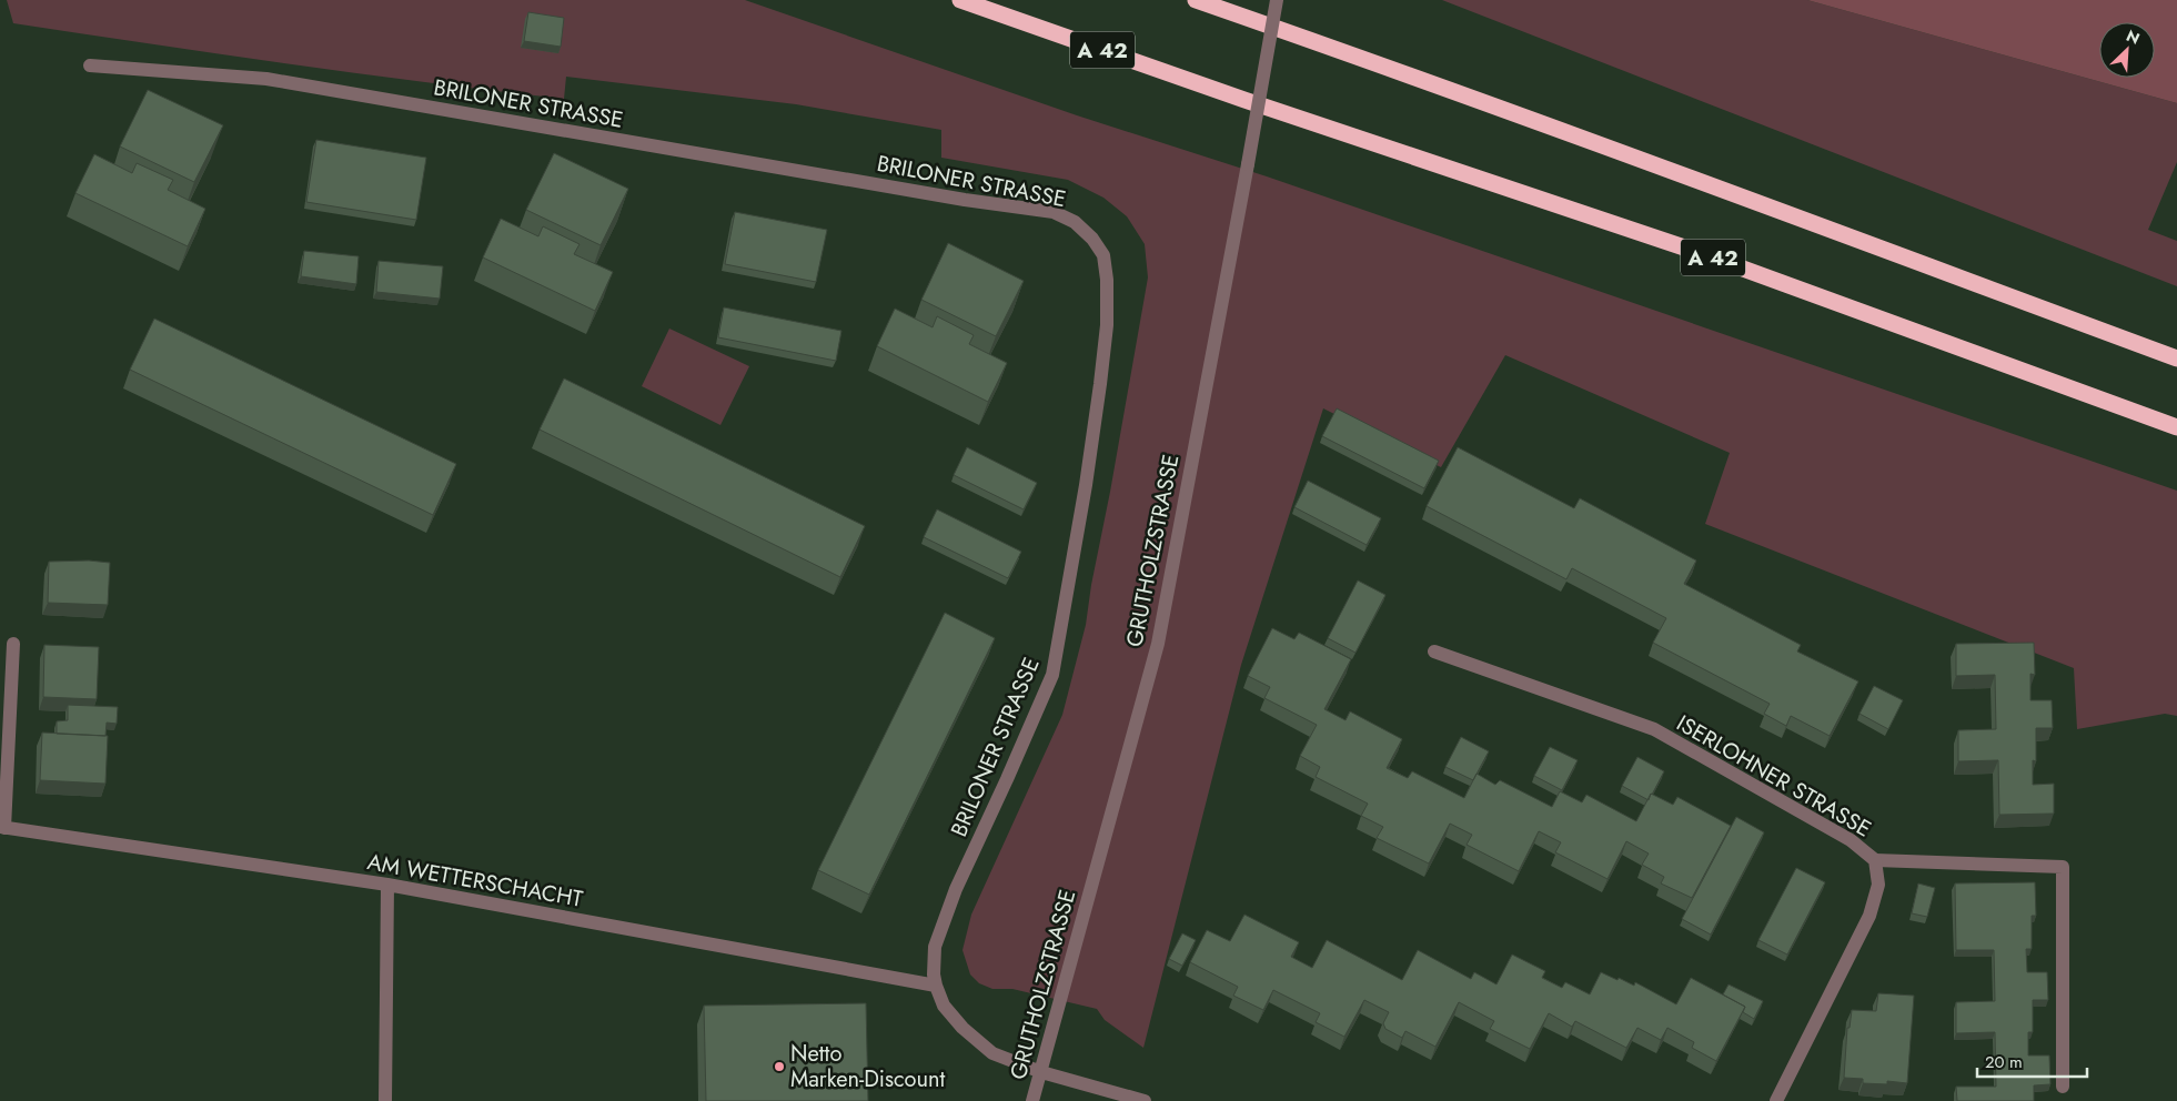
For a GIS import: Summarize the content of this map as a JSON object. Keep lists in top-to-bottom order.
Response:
{
  "streets": {
    "highway": ["A 42"],
    "street": [
      "BRILONER STRASSE",
      "GRUTHOLZSTRASSE",
      "ISERLOHNER STRASSE",
      "AM WETTERSCHACHT"
    ]
  },
  "crossings": [
    ["BRILONER STRASSE", "GRUTHOLZSTRASSE"],
    ["BRILONER STRASSE", "AM WETTERSCHACHT"]
  ],
  "places": ["Netto Marken-Discount"],
  "scale_bar": "20 m",
  "north": "top right"
}
